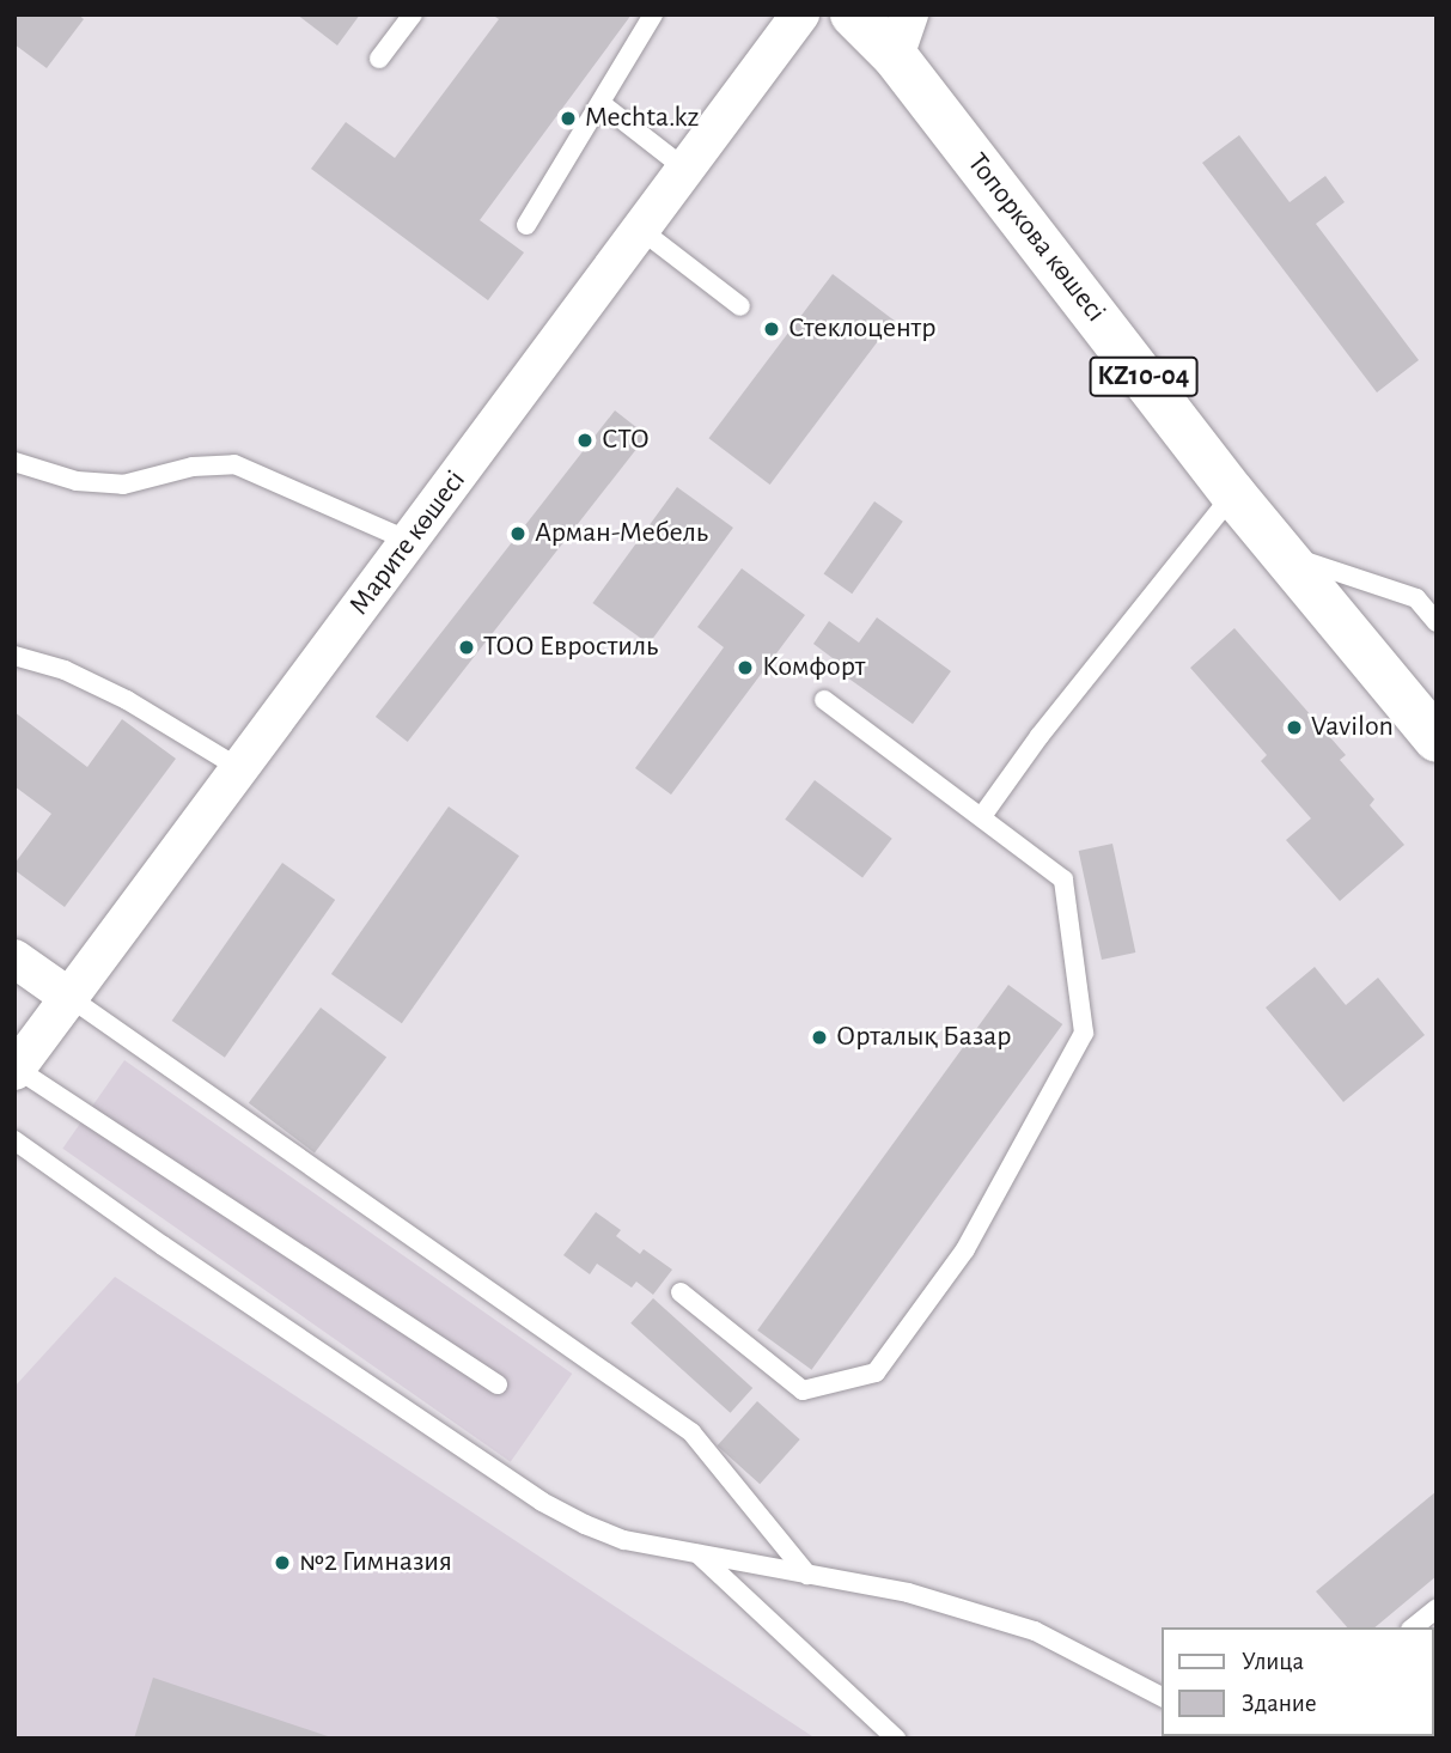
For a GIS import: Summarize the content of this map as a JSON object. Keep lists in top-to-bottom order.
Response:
{
  "streets": {
    "highway": ["Топоркова көшесі", "KZ10-04"],
    "street": ["Марите көшесі"]
  },
  "places": [
    "Mechta.kz",
    "Стеклоцентр",
    "СТО",
    "Арман-Мебель",
    "ТОО Евростиль",
    "Комфорт",
    "Vavilon",
    "Орталық Базар",
    "№2 Гимназия"
  ],
  "legend": ["Улица", "Здание"]
}
